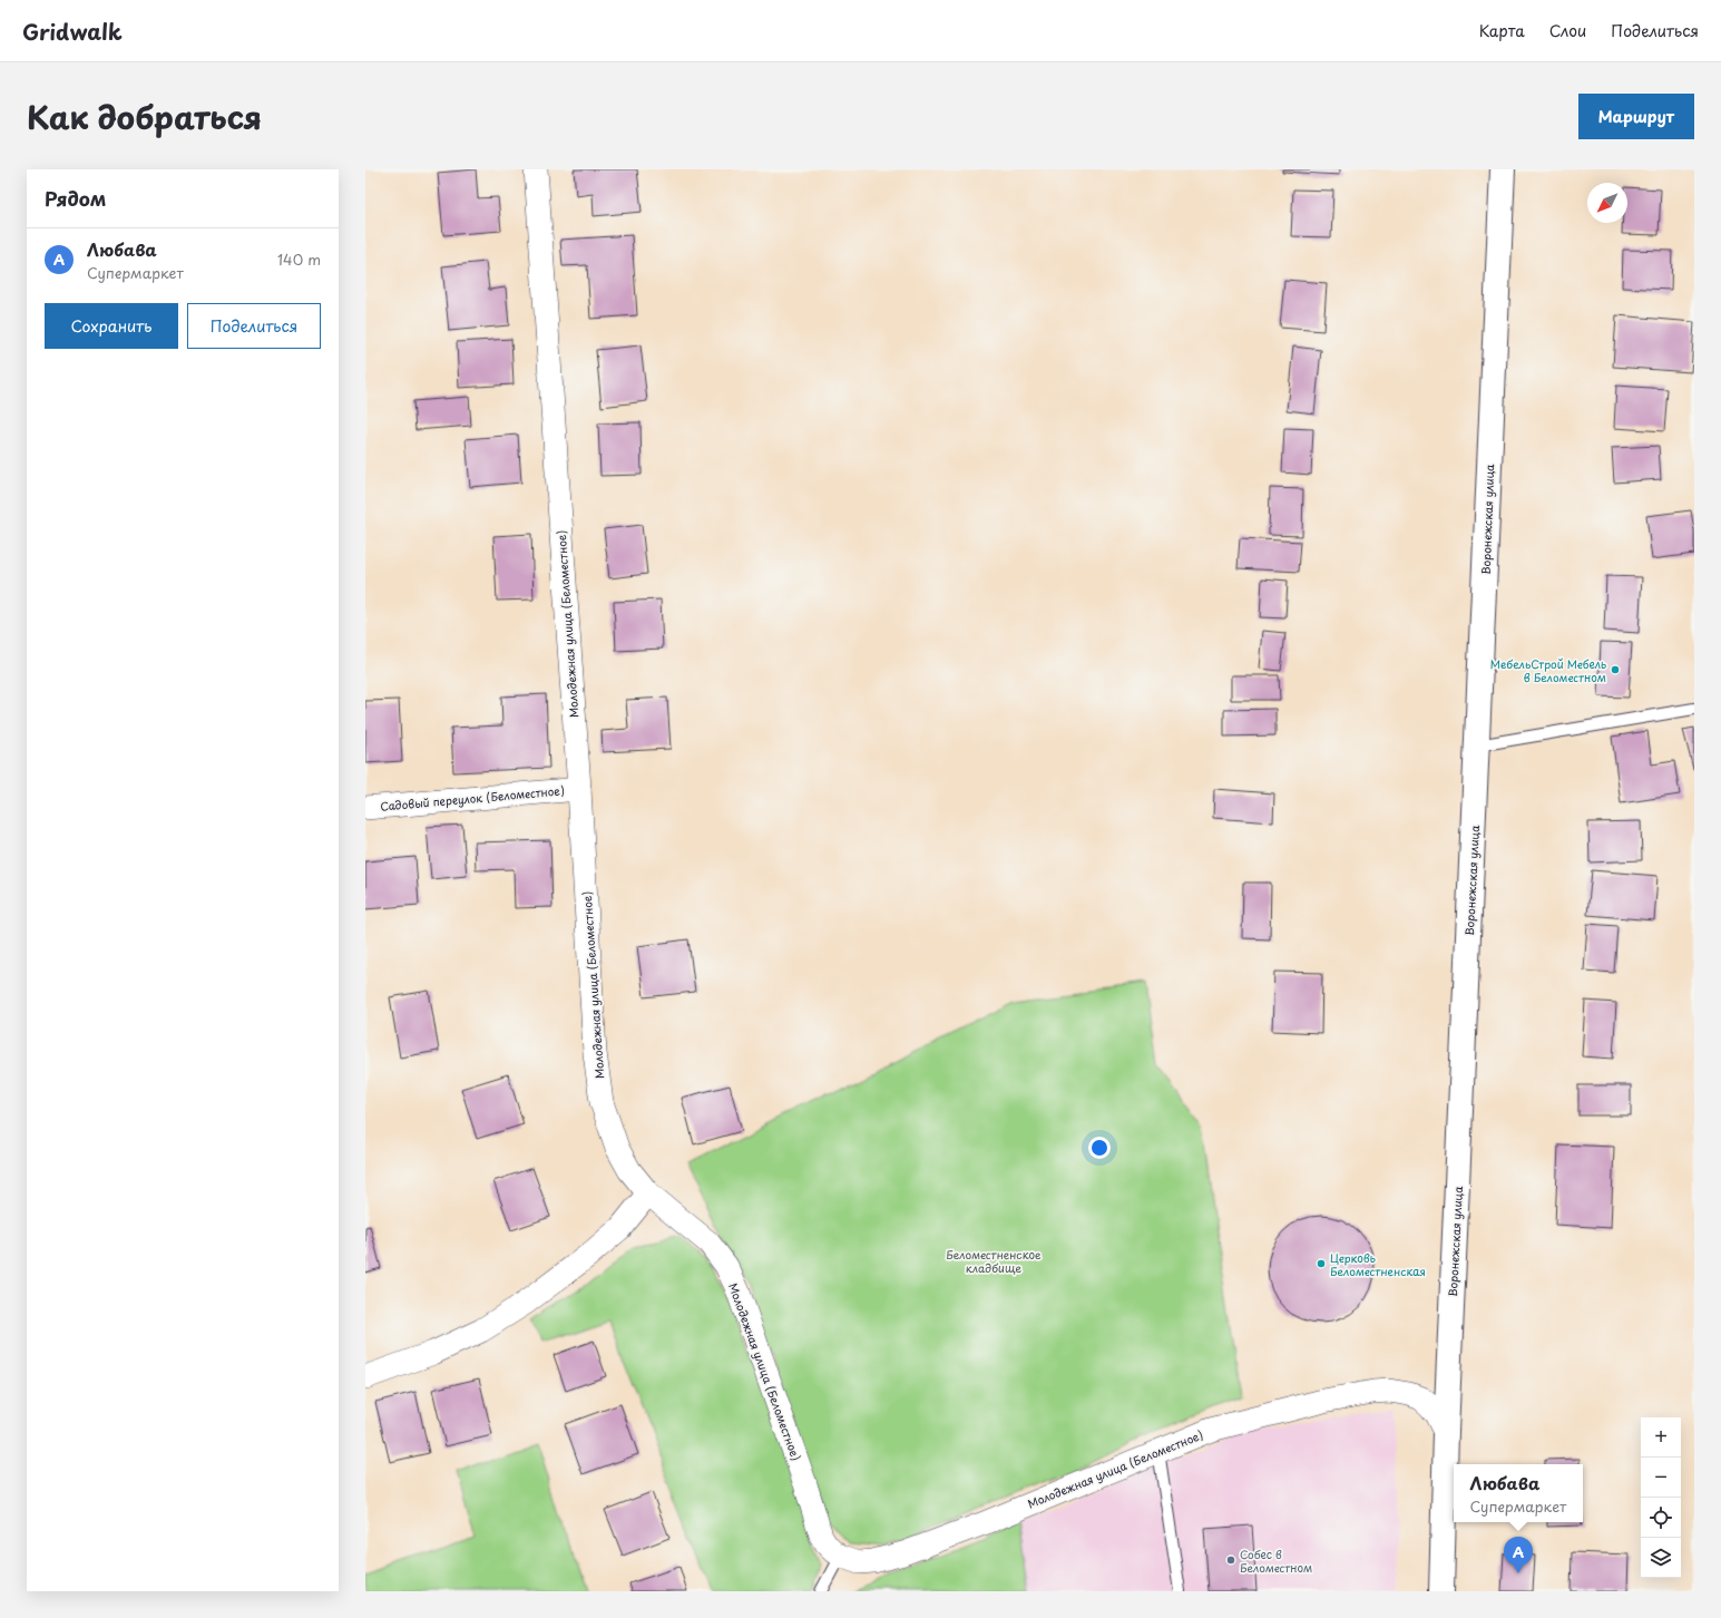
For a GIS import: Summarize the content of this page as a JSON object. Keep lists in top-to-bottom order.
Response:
{
  "streets": {
    "street": ["Воронежская улица", "Молодежная улица (Беломестное)", "Садовый переулок (Беломестное)"]
  },
  "crossings": [
    ["Воронежская улица", "Молодежная улица (Беломестное)"],
    ["Молодежная улица (Беломестное)", "Садовый переулок (Беломестное)"]
  ],
  "parks": ["Беломестненское кладбище"],
  "places": ["МебельСтрой Мебель в Беломестном", "Церковь Беломестненская", "Собес в Беломестном"],
  "north": "bottom left",
  "page": {
    "header": "Gridwalk",
    "nav": ["Карта", "Слои", "Поделиться"],
    "title": "Как добраться",
    "buttons": [
      "Маршрут",
      ["Сохранить", "Поделиться"]
    ],
    "heading": "Рядом",
    "list": [
      {
        "mark": "A",
        "name": "Любава",
        "note": "Супермаркет",
        "value": "140 m"
      }
    ],
    "map_buttons": ["+", "−"],
    "popup": ["Любава", "Супермаркет"],
    "pins": "A"
  }
}
